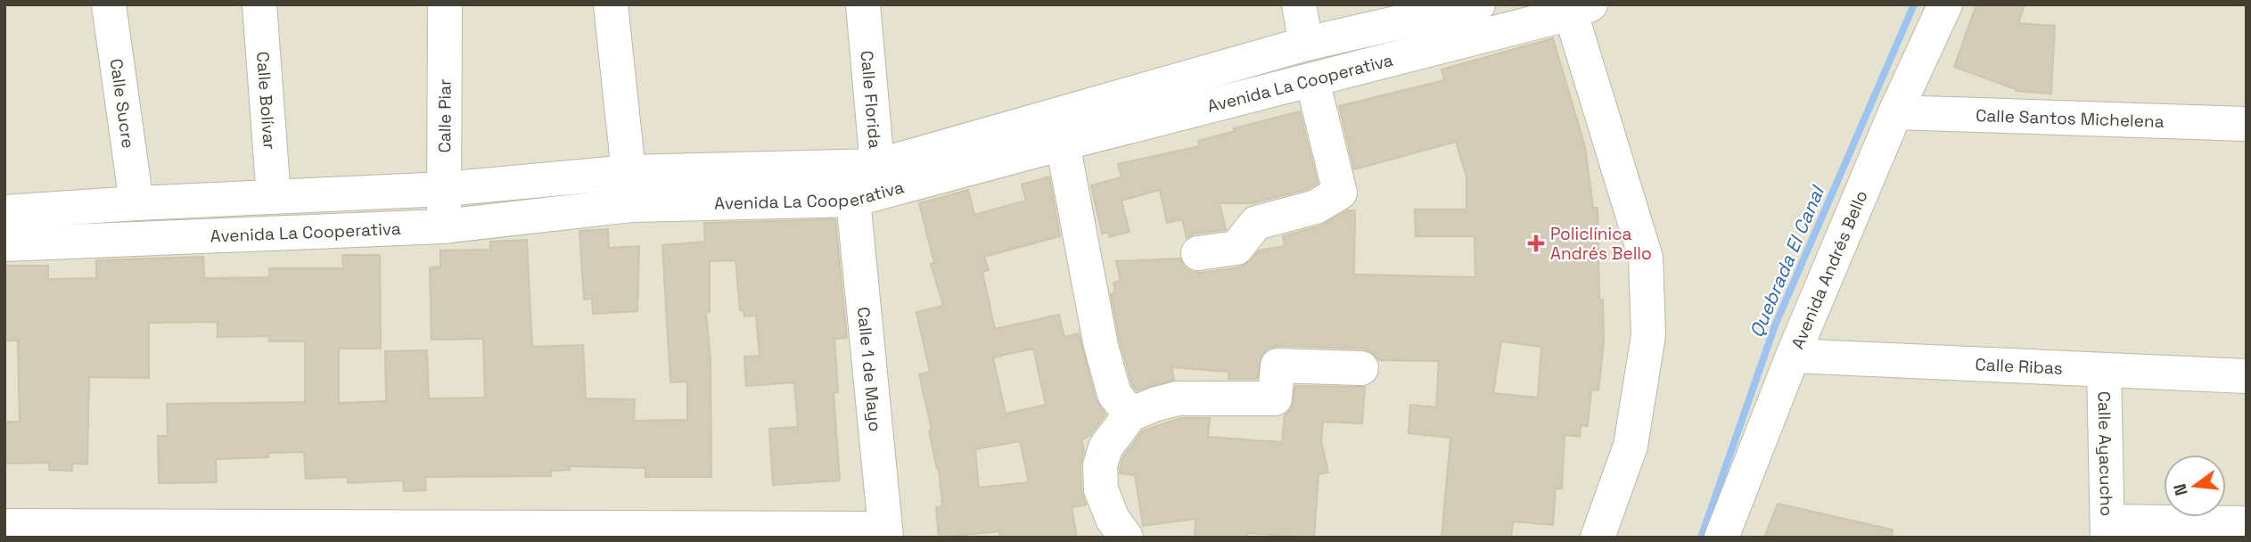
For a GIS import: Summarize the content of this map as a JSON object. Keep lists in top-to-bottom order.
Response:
{
  "streets": {
    "street": [
      "Avenida La Cooperativa",
      "Calle Florida",
      "Calle Bolívar",
      "Calle Sucre",
      "Calle Piar",
      "Calle Santos Michelena",
      "Avenida Andrés Bello",
      "Calle Ribas",
      "Calle 1 de Mayo",
      "Calle Ayacucho"
    ]
  },
  "crossings": [
    ["Avenida La Cooperativa", "Calle Florida"],
    ["Avenida La Cooperativa", "Calle Bolívar"],
    ["Avenida La Cooperativa", "Calle Sucre"],
    ["Avenida La Cooperativa", "Calle Piar"],
    ["Avenida La Cooperativa", "Calle 1 de Mayo"],
    ["Calle Florida", "Calle 1 de Mayo"],
    ["Calle Santos Michelena", "Avenida Andrés Bello"],
    ["Avenida Andrés Bello", "Calle Ribas"],
    ["Calle Ribas", "Calle Ayacucho"]
  ],
  "water": ["Quebrada El Canal"],
  "places": {
    "health": ["Policlínica Andrés Bello"]
  },
  "north": "left"
}
